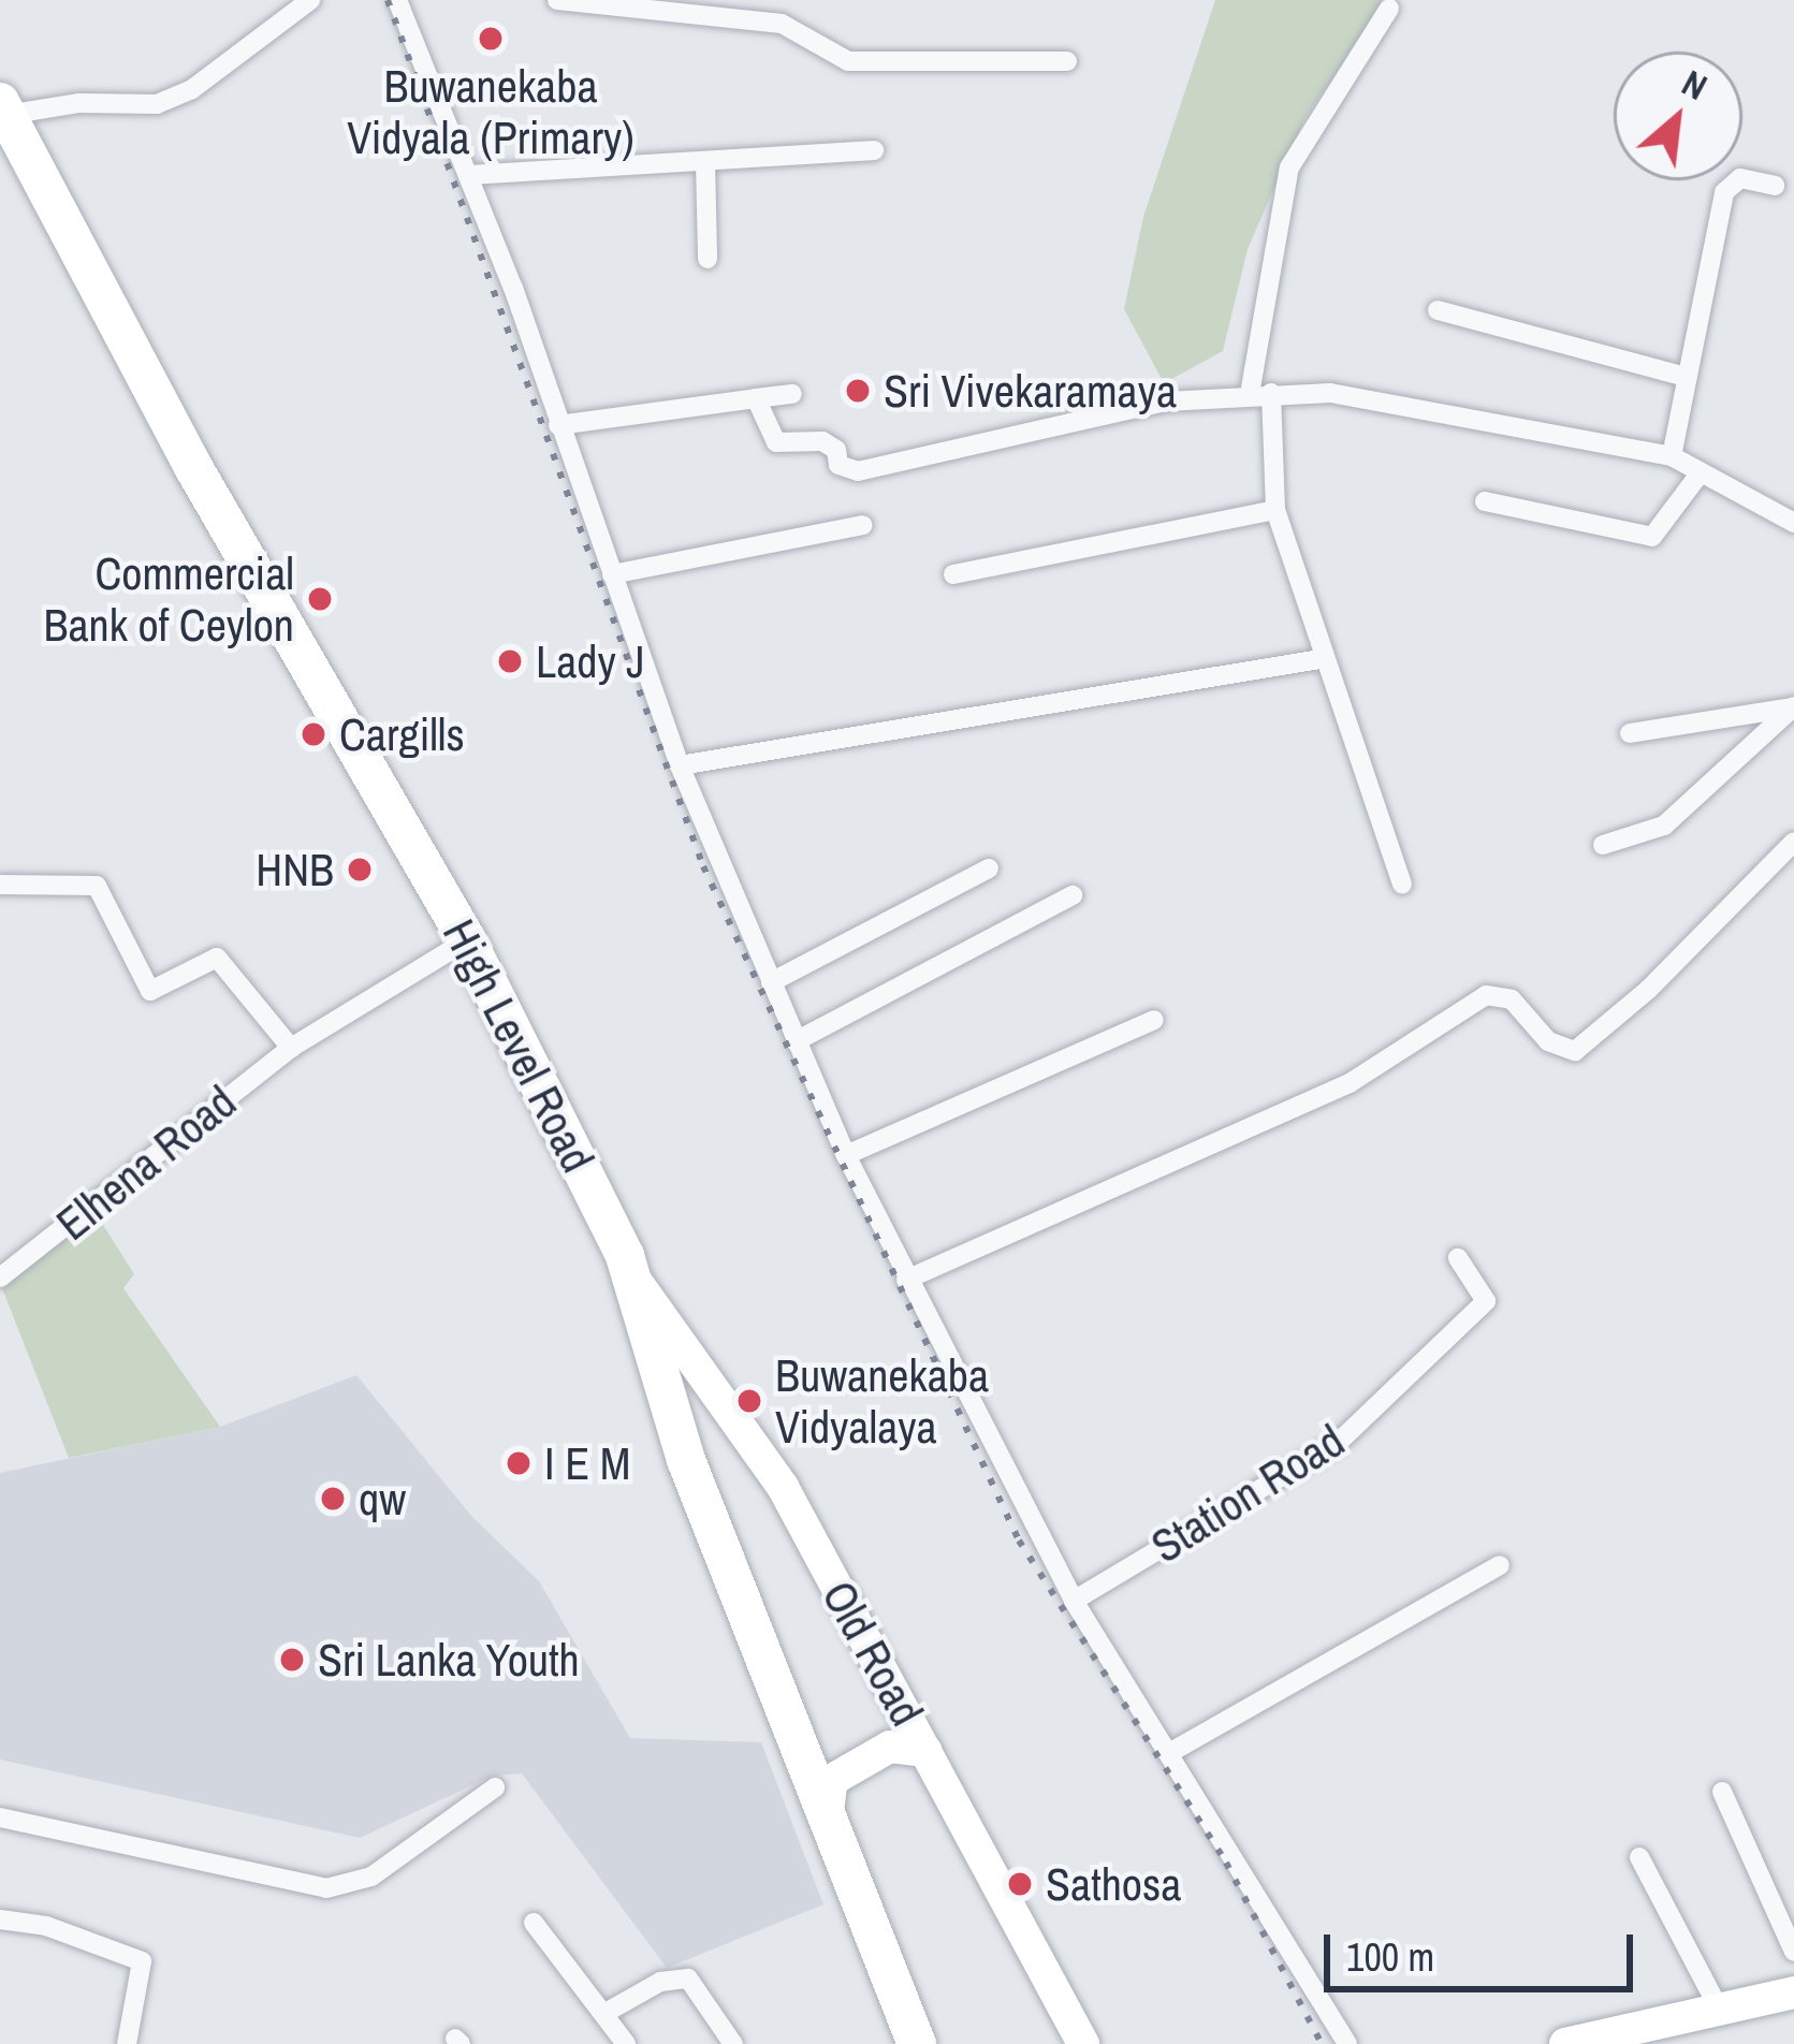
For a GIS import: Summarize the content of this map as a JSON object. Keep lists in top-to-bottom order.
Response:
{
  "streets": {
    "highway": ["High Level Road"],
    "main road": ["Old Road"],
    "street": ["Elhena Road", "Station Road"]
  },
  "crossings": [
    ["High Level Road", "Elhena Road"],
    ["High Level Road", "Old Road"]
  ],
  "places": [
    "Buwanekaba Vidyala (Primary)",
    "Sri Vivekaramaya",
    "Commercial Bank of Ceylon",
    "Lady J",
    "Cargills",
    "HNB",
    "Buwanekaba Vidyalaya",
    "I E M",
    "qw",
    "Sri Lanka Youth",
    "Sathosa"
  ],
  "scale_bar": "100 m",
  "north": "top right"
}
